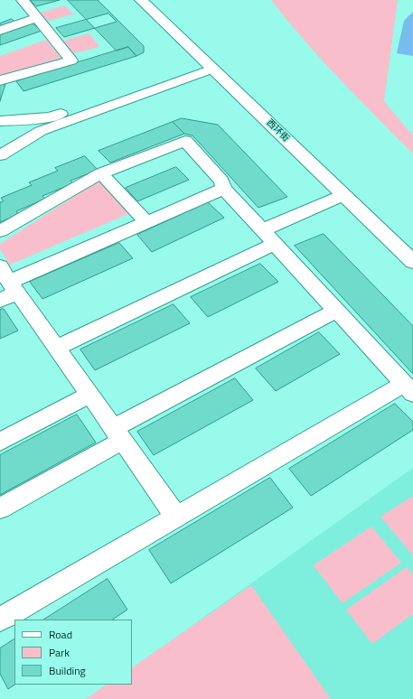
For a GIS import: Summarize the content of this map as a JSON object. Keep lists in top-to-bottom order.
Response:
{
  "streets": {
    "main road": ["西环街"]
  },
  "legend": ["Road", "Park", "Building"]
}
